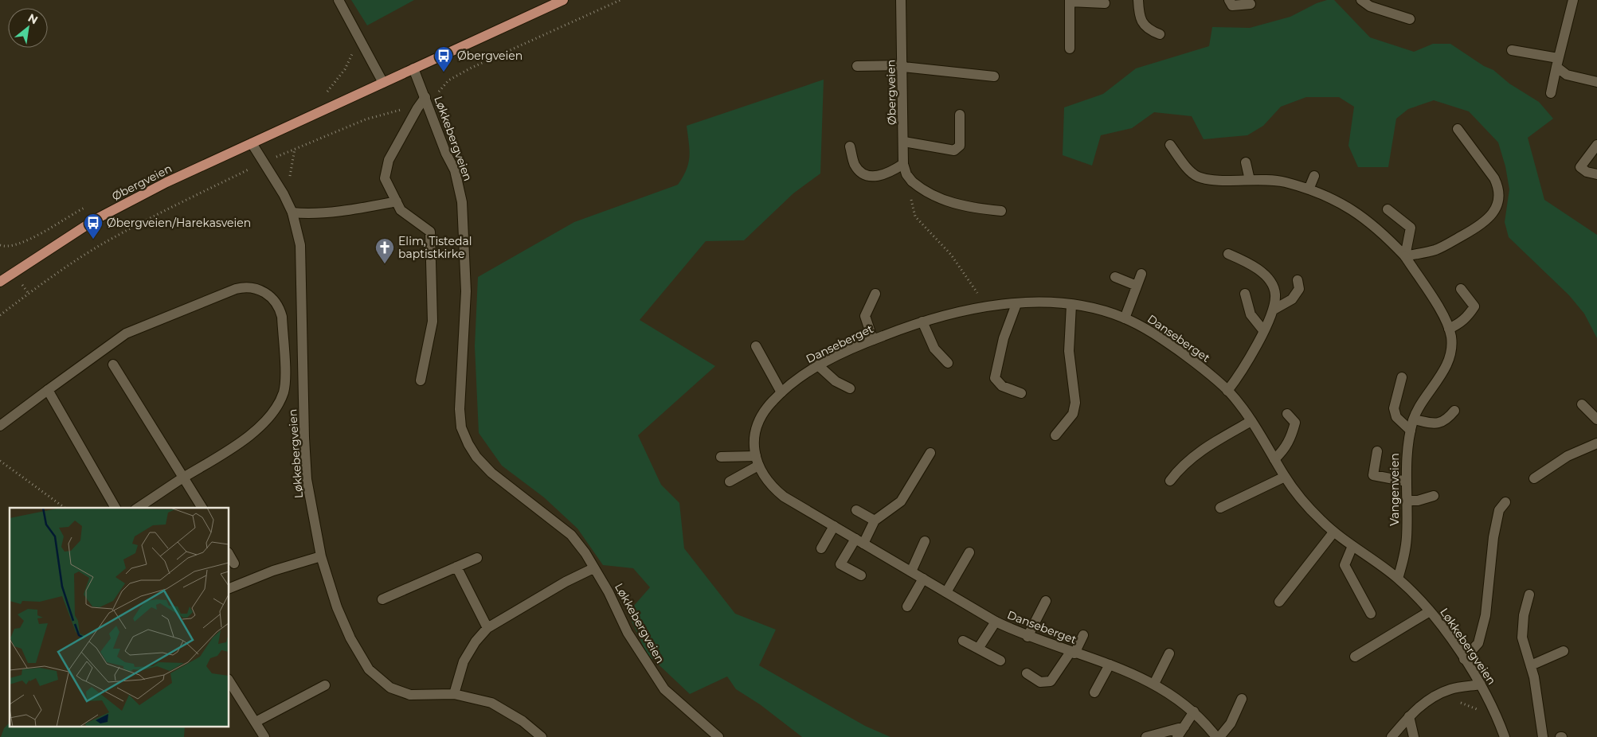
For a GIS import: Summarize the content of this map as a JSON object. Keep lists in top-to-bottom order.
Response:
{
  "streets": {
    "main road": ["Øbergveien"],
    "street": ["Løkkebergveien", "Danseberget", "Vangenveien"]
  },
  "crossings": [
    ["Øbergveien", "Løkkebergveien"],
    ["Løkkebergveien", "Danseberget"],
    ["Løkkebergveien", "Vangenveien"],
    ["Danseberget", "Vangenveien"]
  ],
  "places": {
    "bus stop": ["Øbergveien", "Øbergveien/Harekasveien"],
    "church": ["Elim, Tistedal baptistkirke"]
  },
  "north": "top right"
}
